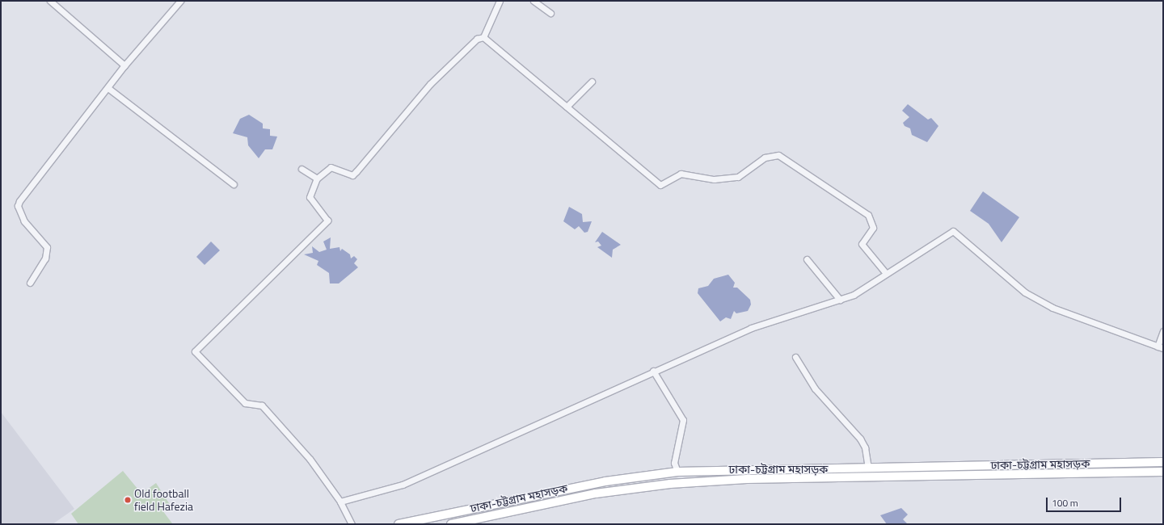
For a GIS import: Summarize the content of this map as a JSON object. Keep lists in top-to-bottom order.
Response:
{
  "streets": {
    "highway": ["ঢাকা-চট্টগ্রাম মহাসড়ক"]
  },
  "places": ["Old football field Hafezia"],
  "scale_bar": "100 m"
}
